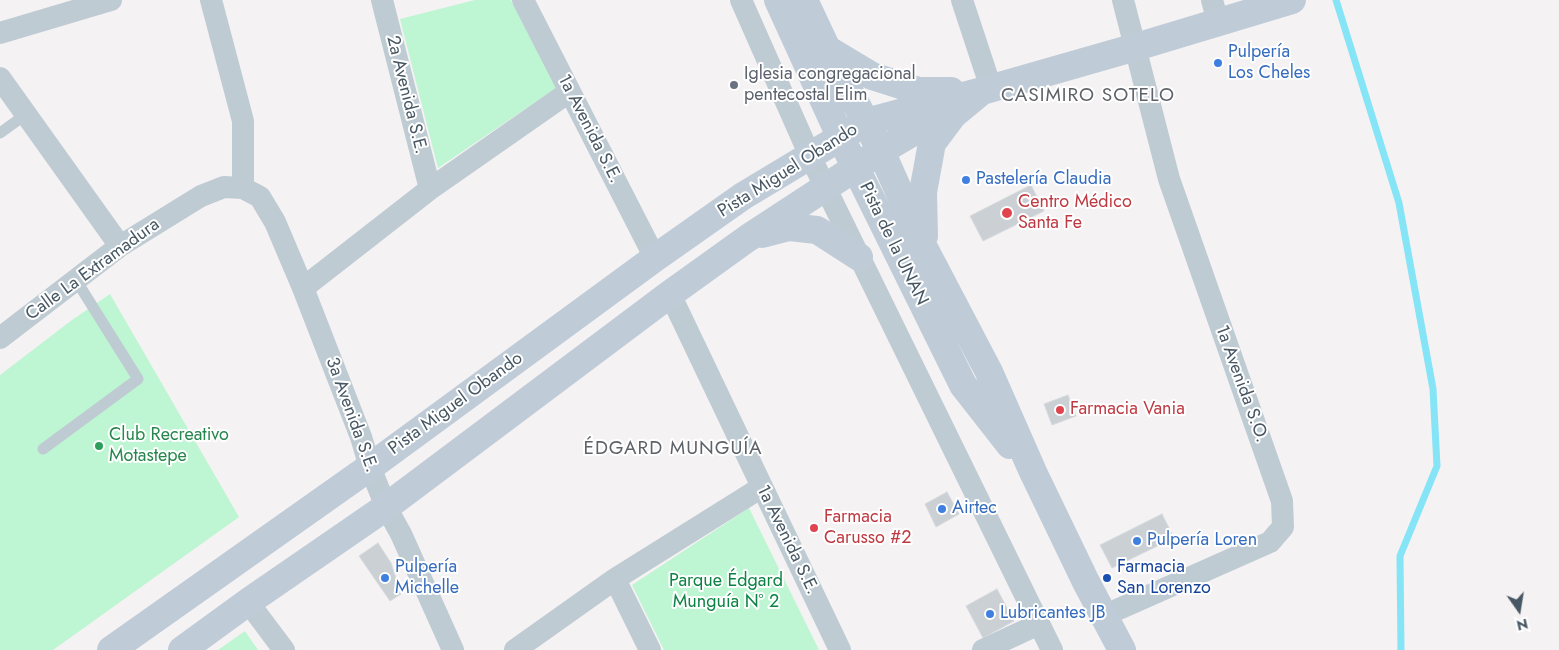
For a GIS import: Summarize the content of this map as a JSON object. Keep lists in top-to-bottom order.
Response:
{
  "streets": {
    "main road": ["Pista Miguel Obando", "Pista de la UNAN"],
    "street": [
      "2a Avenida S.E.",
      "1a Avenida S.E.",
      "Calle La Extramadura",
      "1a Avenida S.O.",
      "3a Avenida S.E."
    ]
  },
  "crossings": [
    ["1a Avenida S.E.", "Pista Miguel Obando"],
    ["Pista Miguel Obando", "Pista de la UNAN"],
    ["Pista Miguel Obando", "3a Avenida S.E."],
    ["Pista de la UNAN", "1a Avenida S.O."],
    ["Calle La Extramadura", "3a Avenida S.E."]
  ],
  "districts": ["CASIMIRO SOTELO", "ÉDGARD MUNGUÍA"],
  "parks": ["Parque Édgard Munguía Nº 2"],
  "places": [
    "Pulpería Los Cheles",
    "Iglesia congregacional pentecostal Elim",
    "Pastelería Claudia",
    "Centro Médico Santa Fe",
    "Farmacia Vania",
    "Club Recreativo Motastepe",
    "Airtec",
    "Farmacia Carusso #2",
    "Pulpería Loren",
    "Pulpería Michelle",
    "Farmacia San Lorenzo",
    "Lubricantes JB"
  ],
  "north": "bottom"
}
